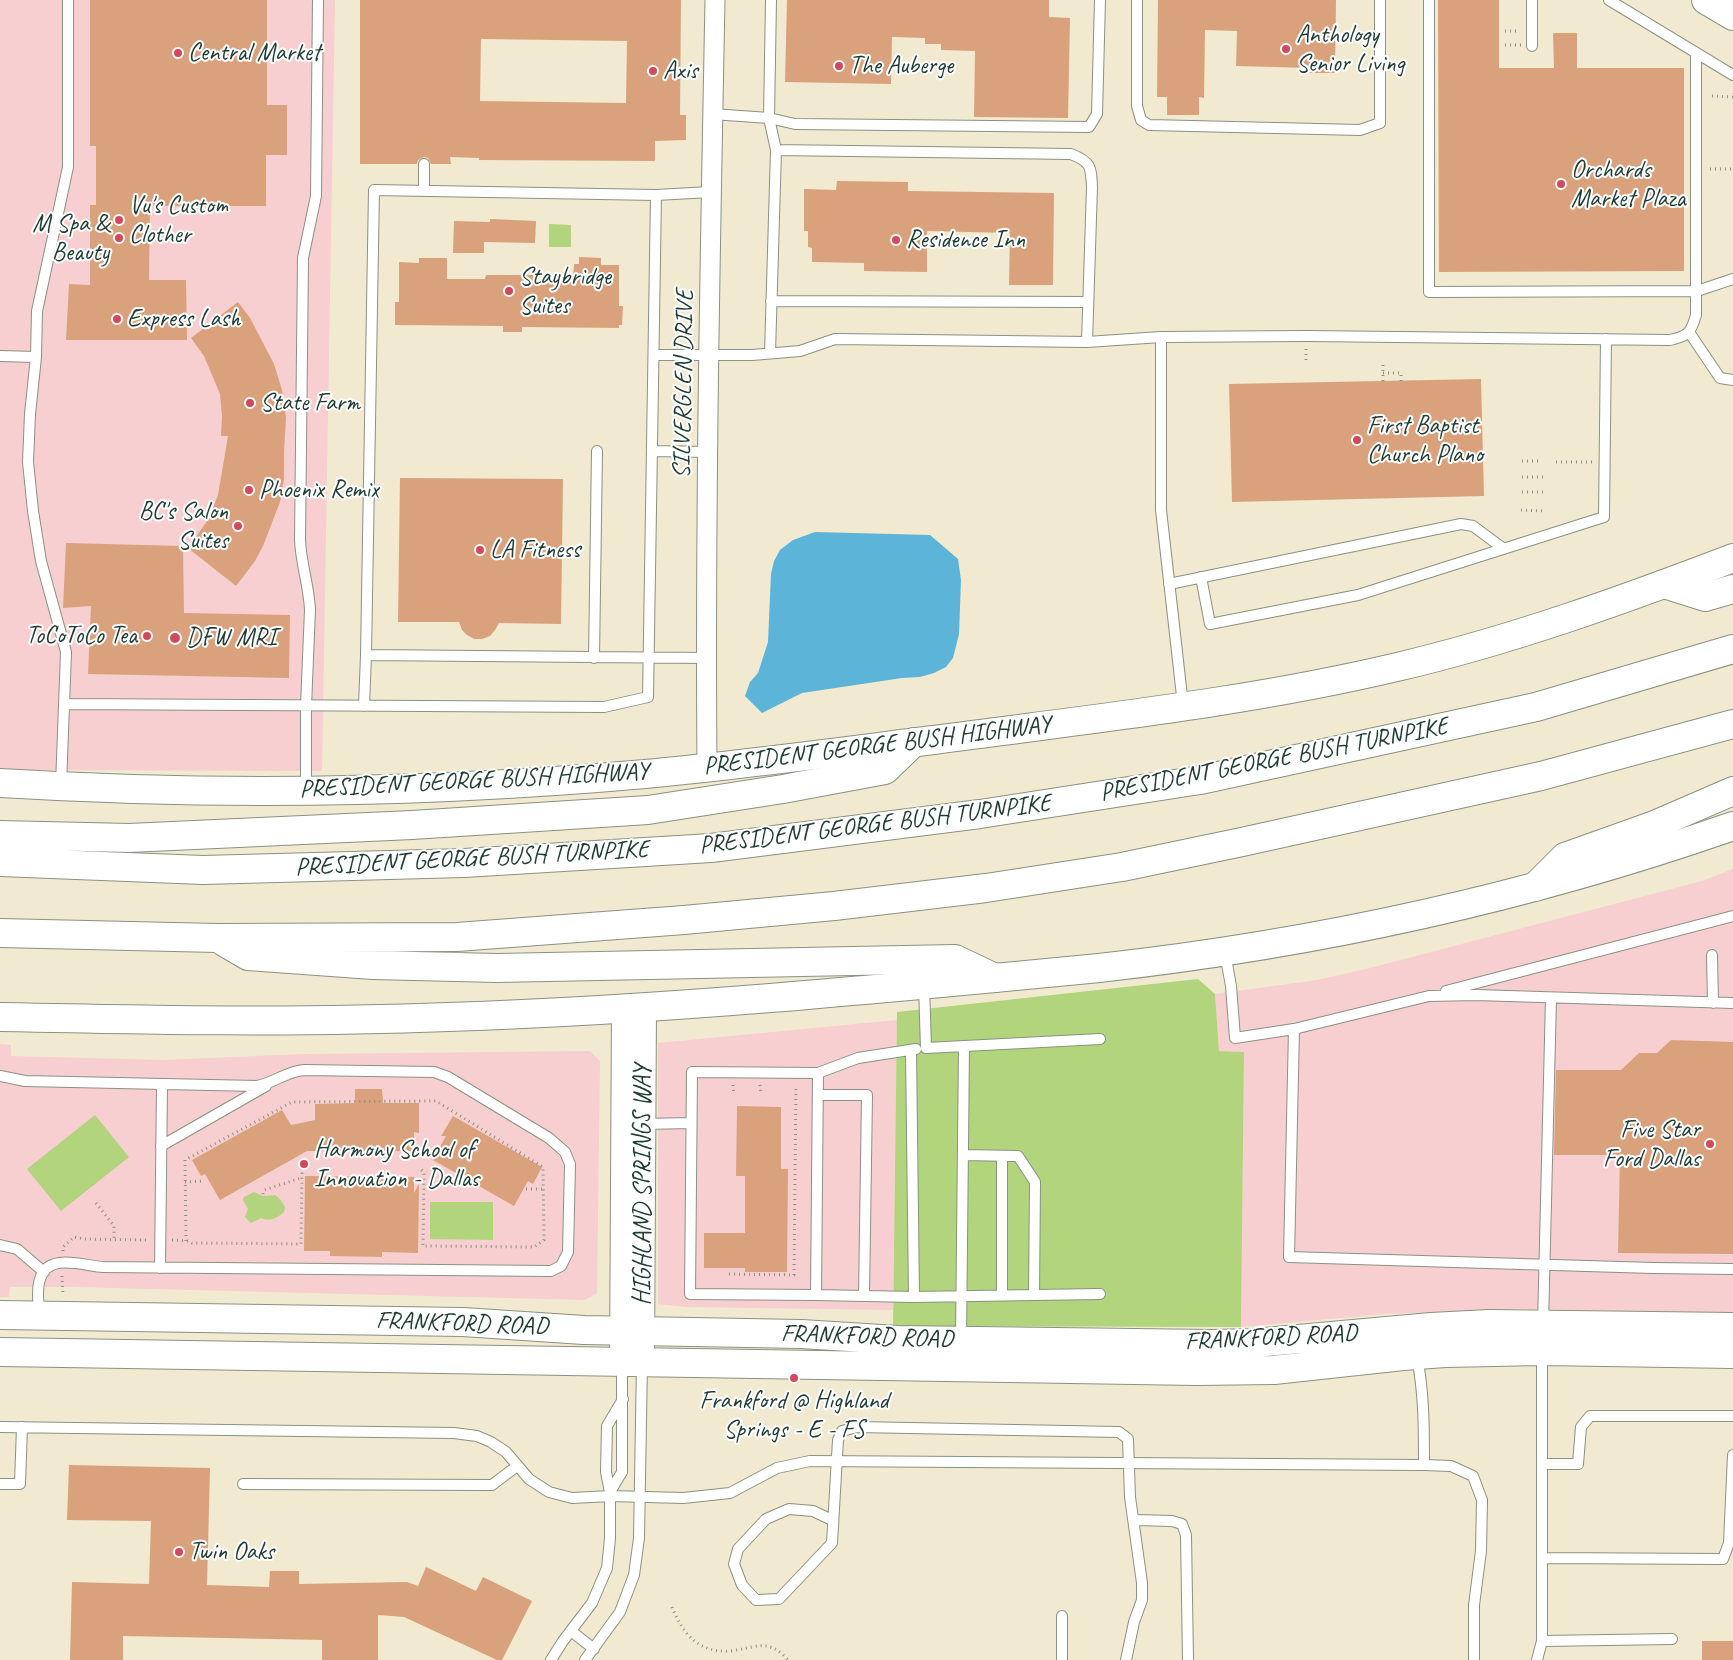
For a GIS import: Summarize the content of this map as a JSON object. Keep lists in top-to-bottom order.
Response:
{
  "streets": {
    "main road": ["PRESIDENT GEORGE BUSH HIGHWAY", "PRESIDENT GEORGE BUSH TURNPIKE", "FRANKFORD ROAD"],
    "street": ["SILVERGLEN DRIVE", "HIGHLAND SPRINGS WAY"]
  },
  "crossings": [
    ["SILVERGLEN DRIVE", "PRESIDENT GEORGE BUSH HIGHWAY"],
    ["HIGHLAND SPRINGS WAY", "FRANKFORD ROAD"]
  ],
  "places": [
    "Anthology Senior Living",
    "Central Market",
    "The Auberge",
    "Axis",
    "Orchards Market Plaza",
    "Vu's Custom Clother",
    "M Spa & Beauty",
    "Residence Inn",
    "Staybridge Suites",
    "Express Lash",
    "State Farm",
    "First Baptist Church Plano",
    "Phoenix Remix",
    "BC's Salon Suites",
    "LA Fitness",
    "ToCoToCo Tea",
    "DFW MRI",
    "Five Star Ford Dallas",
    "Harmony School of Innovation - Dallas",
    "Frankford @ Highland Springs - E - FS",
    "Twin Oaks"
  ]
}
